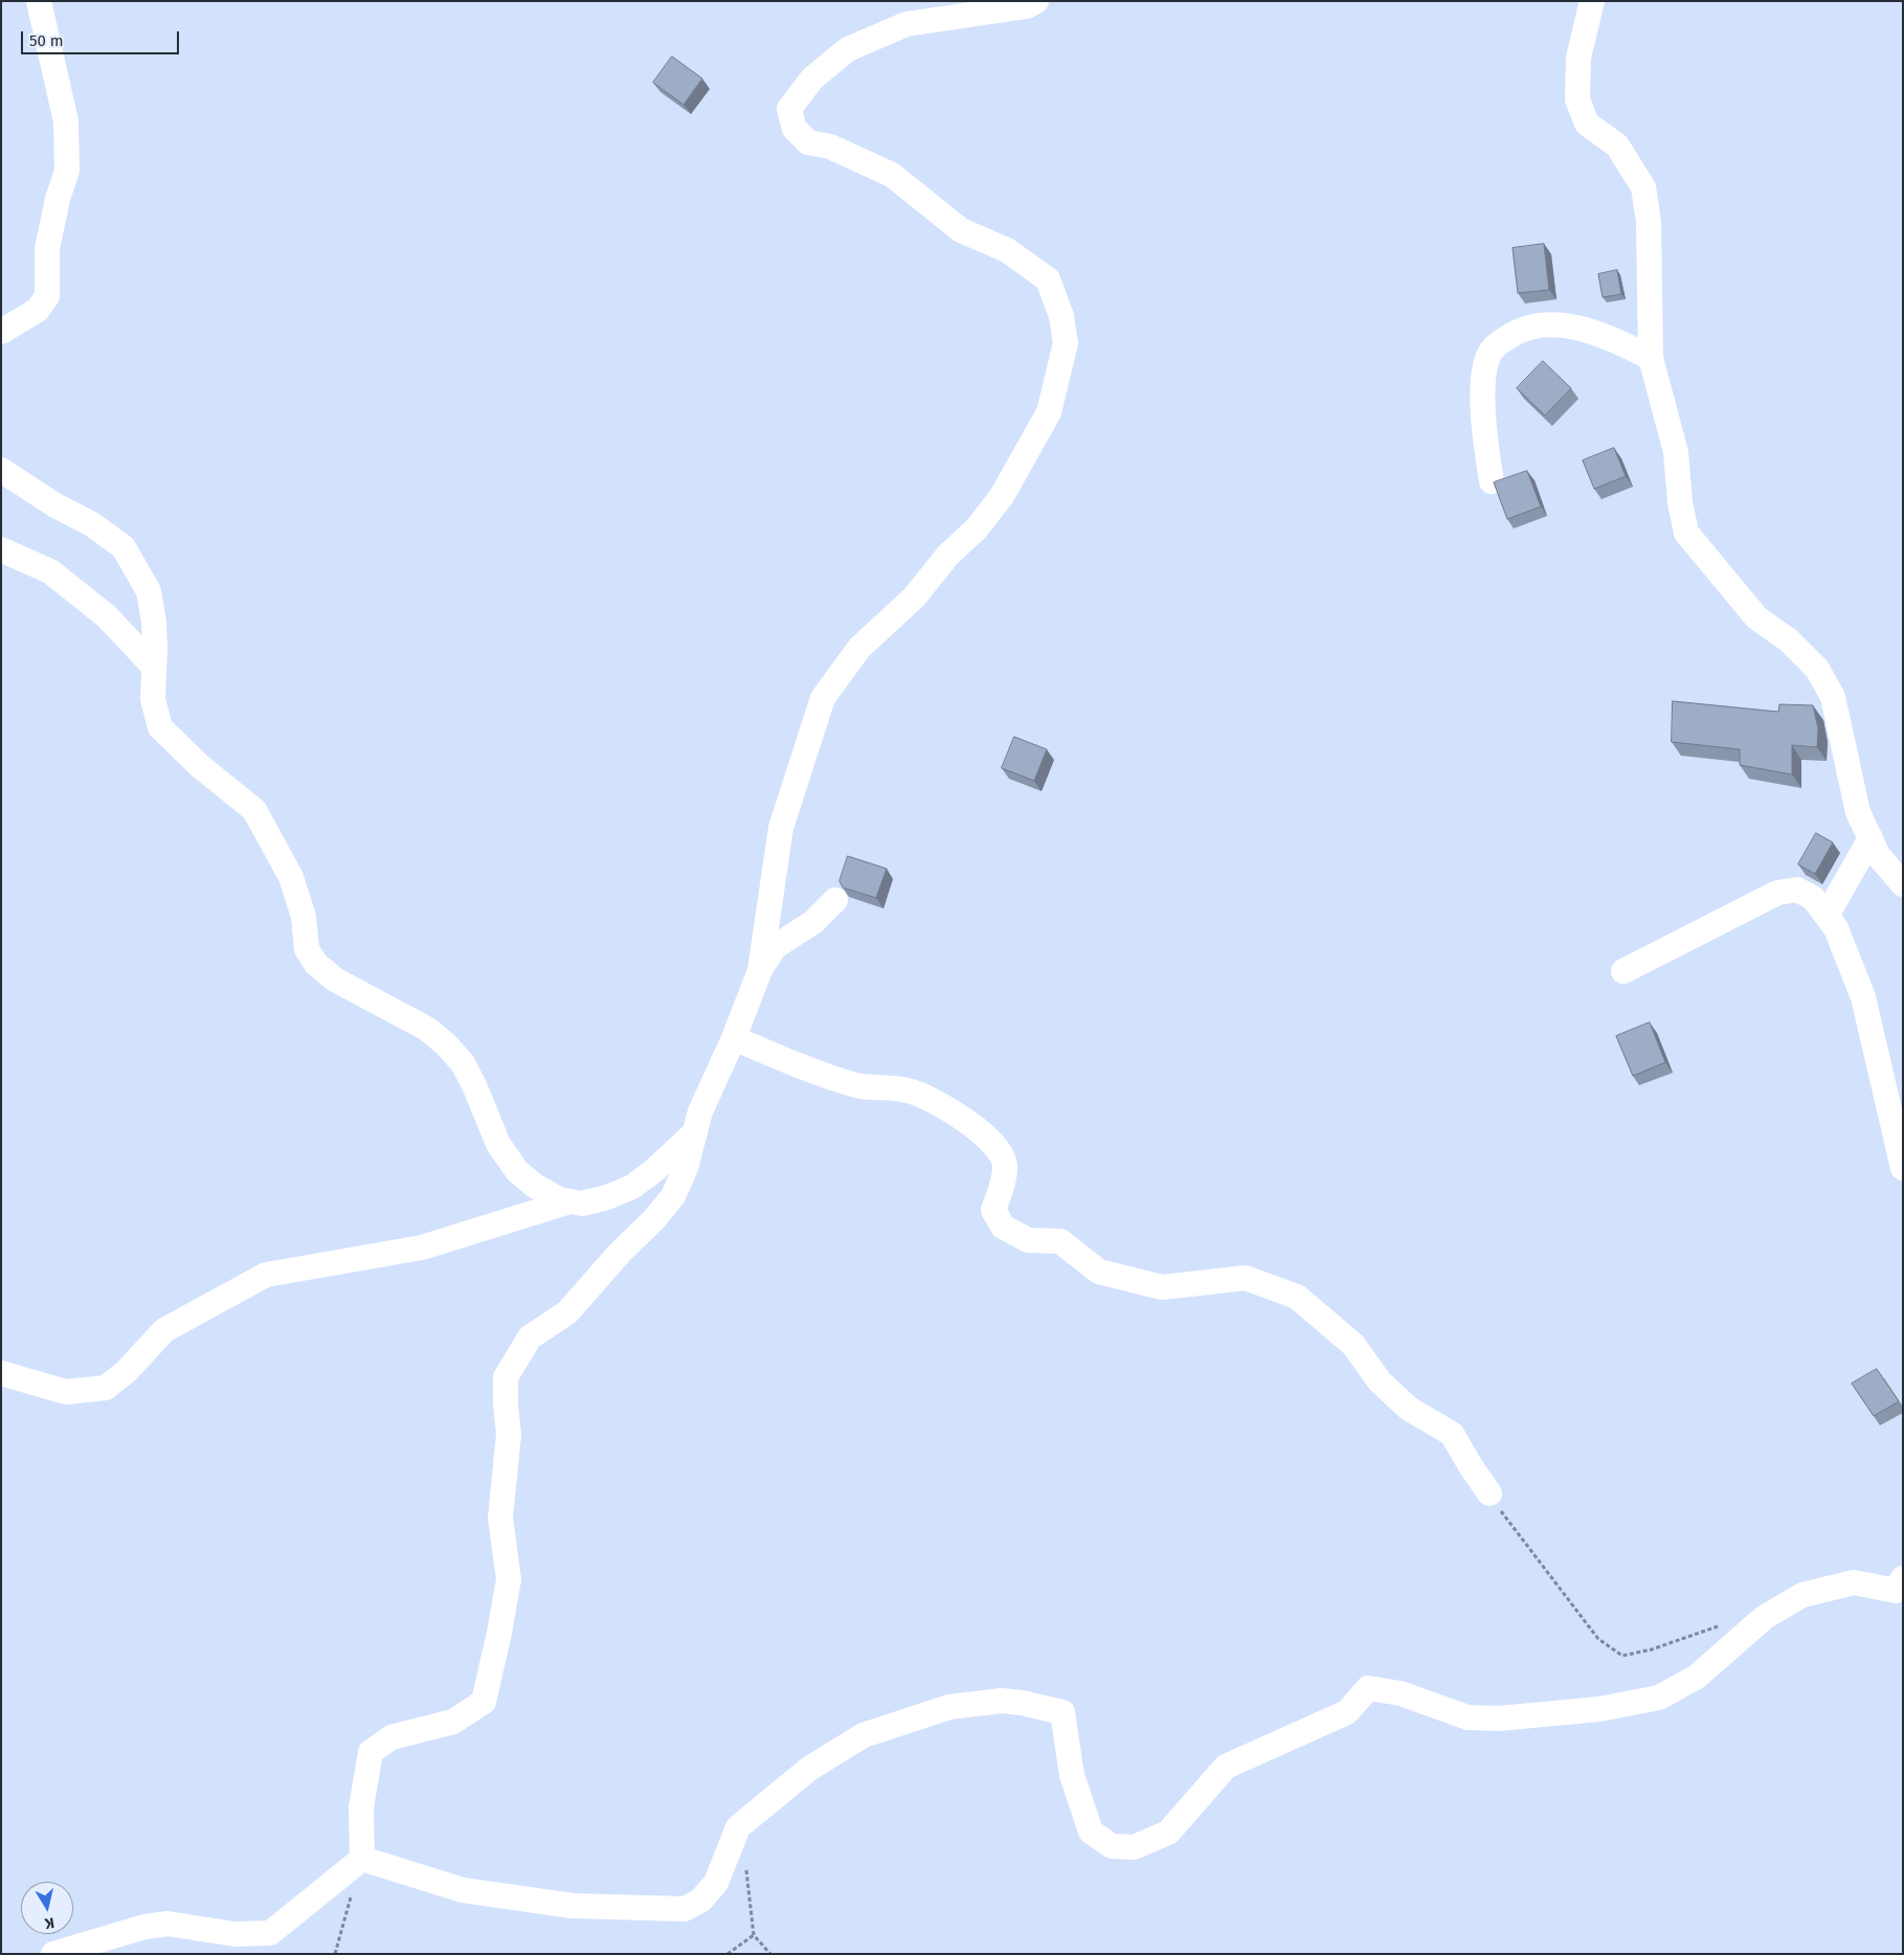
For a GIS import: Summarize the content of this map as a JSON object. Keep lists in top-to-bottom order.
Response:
{
  "scale_bar": "50 m",
  "north": "bottom"
}
